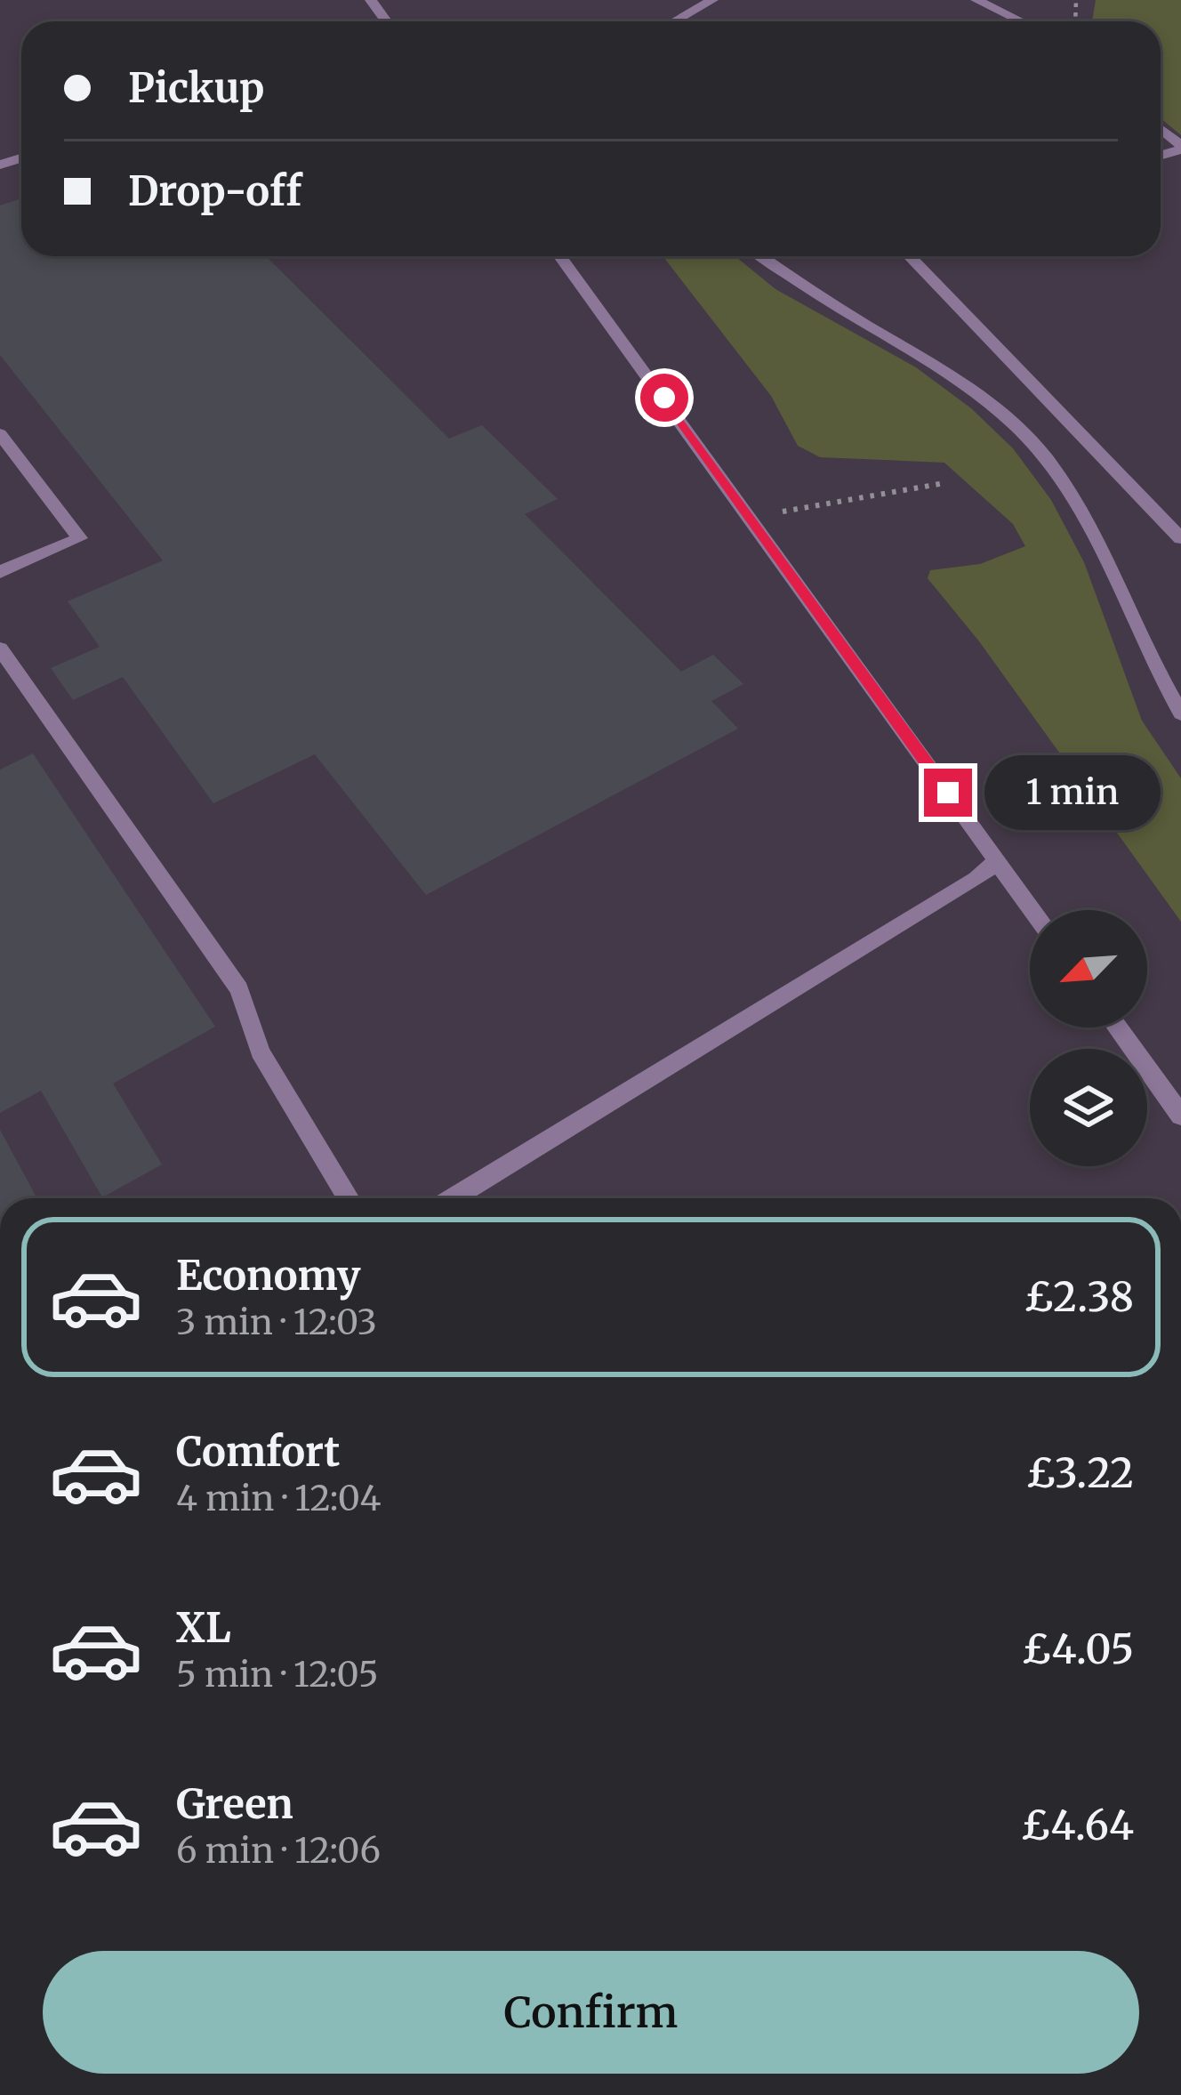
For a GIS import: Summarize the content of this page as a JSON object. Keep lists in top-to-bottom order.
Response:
{
  "north": "bottom left",
  "page": {
    "banner": ["Pickup", "Drop-off"],
    "bubble": "1 min",
    "list": [
      {
        "name": "Economy",
        "note": "3 min · 12:03",
        "value": "£2.38"
      },
      {
        "name": "Comfort",
        "note": "4 min · 12:04",
        "value": "£3.22"
      },
      {
        "name": "XL",
        "note": "5 min · 12:05",
        "value": "£4.05"
      },
      {
        "name": "Green",
        "note": "6 min · 12:06",
        "value": "£4.64"
      }
    ],
    "buttons": "Confirm"
  }
}
